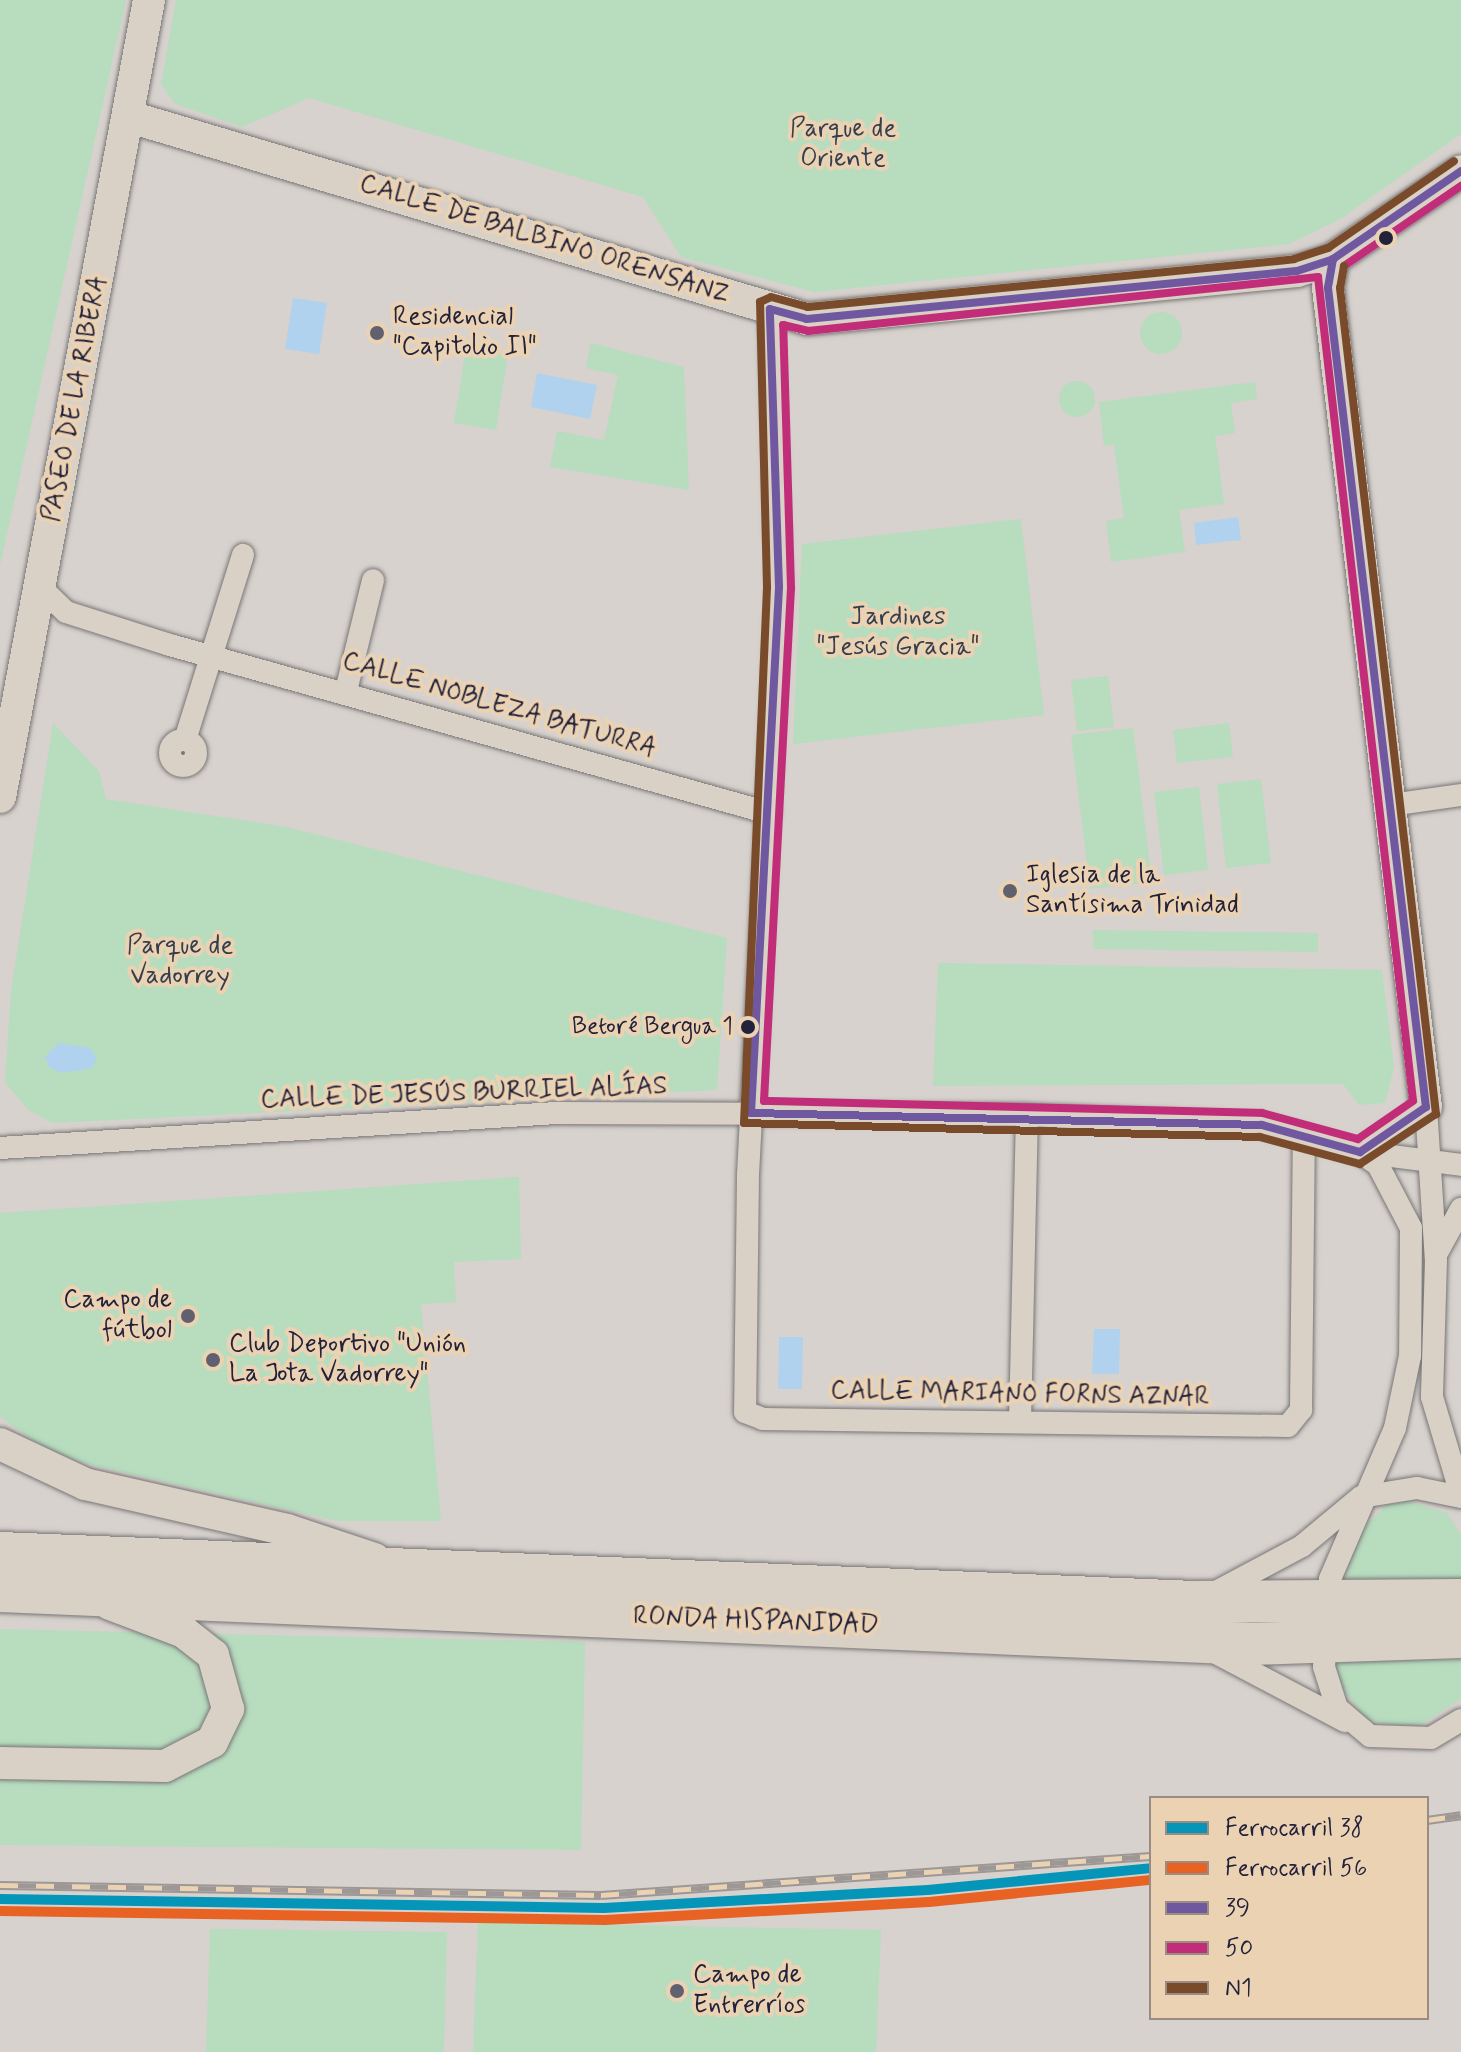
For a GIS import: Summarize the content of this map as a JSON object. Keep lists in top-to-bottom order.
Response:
{
  "streets": {
    "highway": ["RONDA HISPANIDAD"],
    "street": [
      "CALLE DE BALBINO ORENSANZ",
      "PASEO DE LA RIBERA",
      "CALLE NOBLEZA BATURRA",
      "CALLE DE JESÚS BURRIEL ALÍAS",
      "CALLE MARIANO FORNS AZNAR"
    ]
  },
  "crossings": [
    ["CALLE DE BALBINO ORENSANZ", "PASEO DE LA RIBERA"],
    ["PASEO DE LA RIBERA", "CALLE NOBLEZA BATURRA"],
    ["CALLE DE JESÚS BURRIEL ALÍAS", "CALLE MARIANO FORNS AZNAR"]
  ],
  "parks": ["Parque de Oriente", "Jardines \"Jesús Gracia\"", "Parque de Vadorrey"],
  "places": [
    "Residencial \"Capitolio II\"",
    "Iglesia de la Santísima Trinidad",
    "Betoré Bergua 1",
    "Campo de fútbol",
    "Club Deportivo \"Unión La Jota Vadorrey\"",
    "Campo de Entrerríos"
  ],
  "lines": [
    "transit line N1",
    "transit line 39",
    "transit line 50",
    "rail line 38",
    "rail line 56"
  ],
  "legend": [
    "Ferrocarril 38",
    "Ferrocarril 56",
    "39",
    "50",
    "N1"
  ]
}
